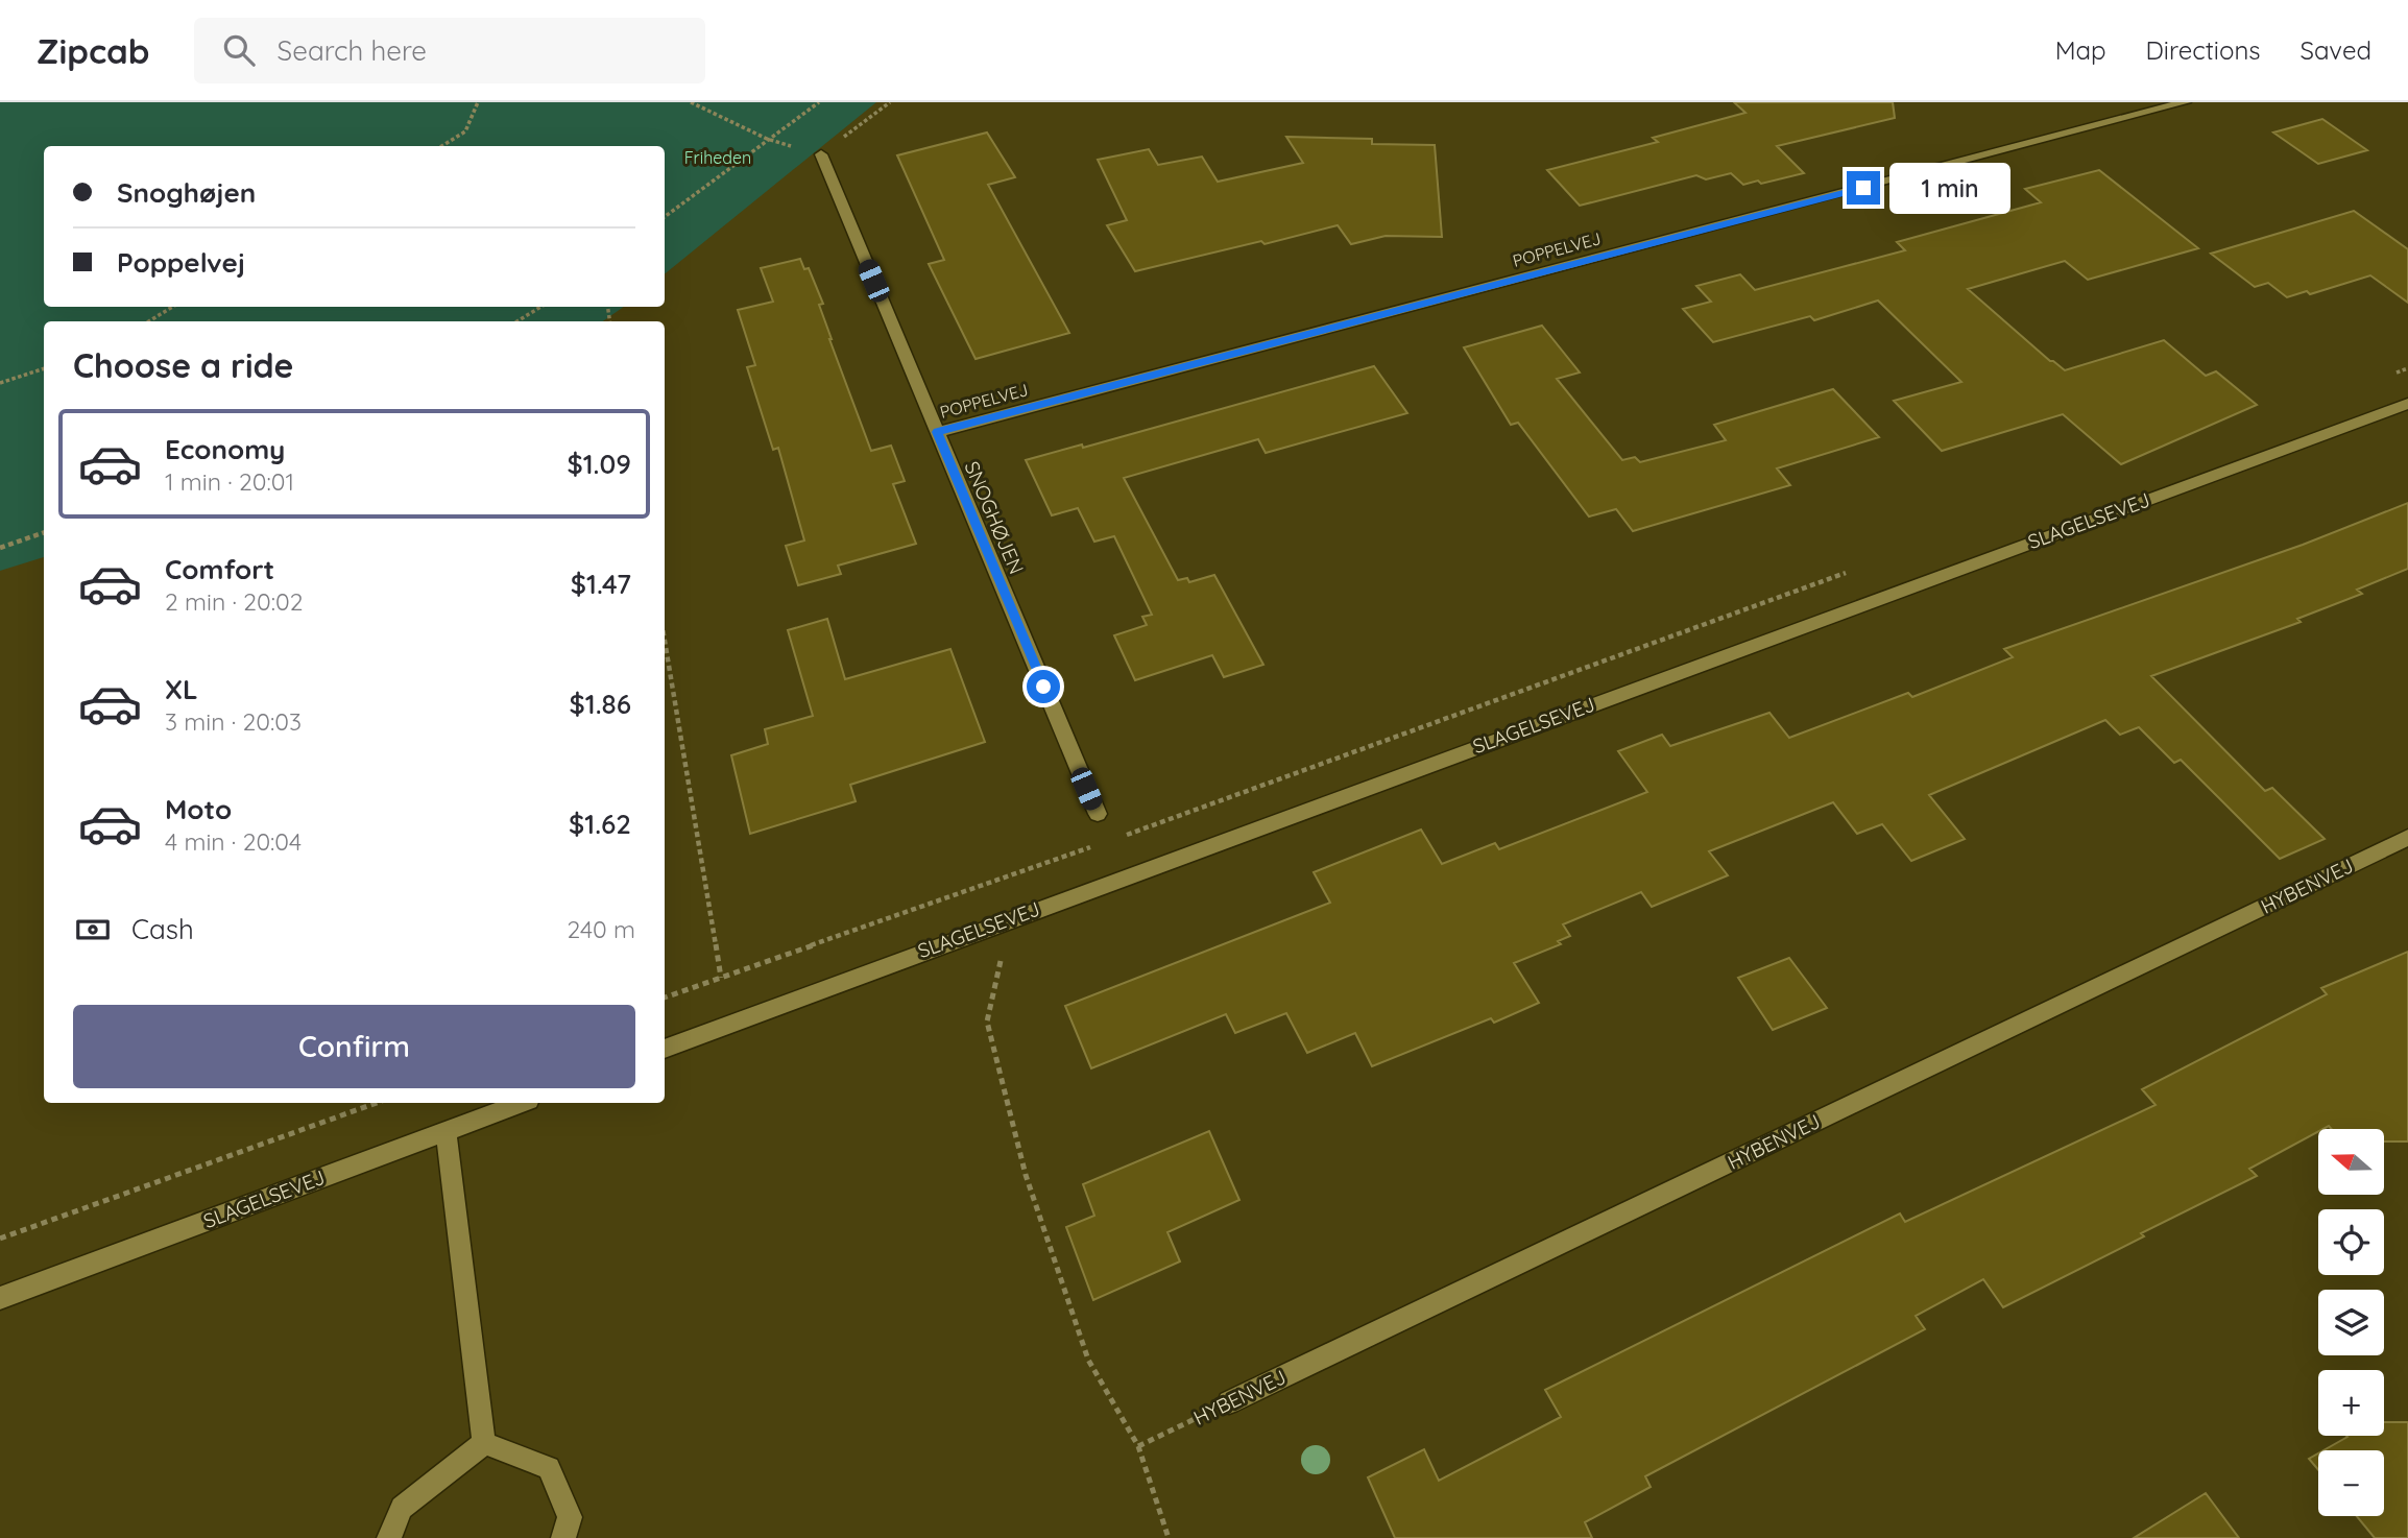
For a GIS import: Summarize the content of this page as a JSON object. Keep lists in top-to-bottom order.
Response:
{
  "streets": {
    "street": [
      "POPPELVEJ",
      "SNOGHØJEN",
      "SLAGELSEVEJ",
      "HYBENVEJ"
    ]
  },
  "crossings": [
    ["POPPELVEJ", "SNOGHØJEN"]
  ],
  "parks": ["Friheden"],
  "north": "left",
  "page": {
    "header": "Zipcab",
    "search": "Search here",
    "nav": ["Map", "Directions", "Saved"],
    "banner": ["Snoghøjen", "Poppelvej"],
    "bubble": "1 min",
    "heading": "Choose a ride",
    "list": [
      {
        "name": "Economy",
        "note": "1 min · 20:01",
        "value": "$1.09"
      },
      {
        "name": "Comfort",
        "note": "2 min · 20:02",
        "value": "$1.47"
      },
      {
        "name": "XL",
        "note": "3 min · 20:03",
        "value": "$1.86"
      },
      {
        "name": "Moto",
        "note": "4 min · 20:04",
        "value": "$1.62"
      }
    ],
    "pay": ["Cash", "240 m"],
    "buttons": "Confirm",
    "map_buttons": ["+", "−"]
  }
}
